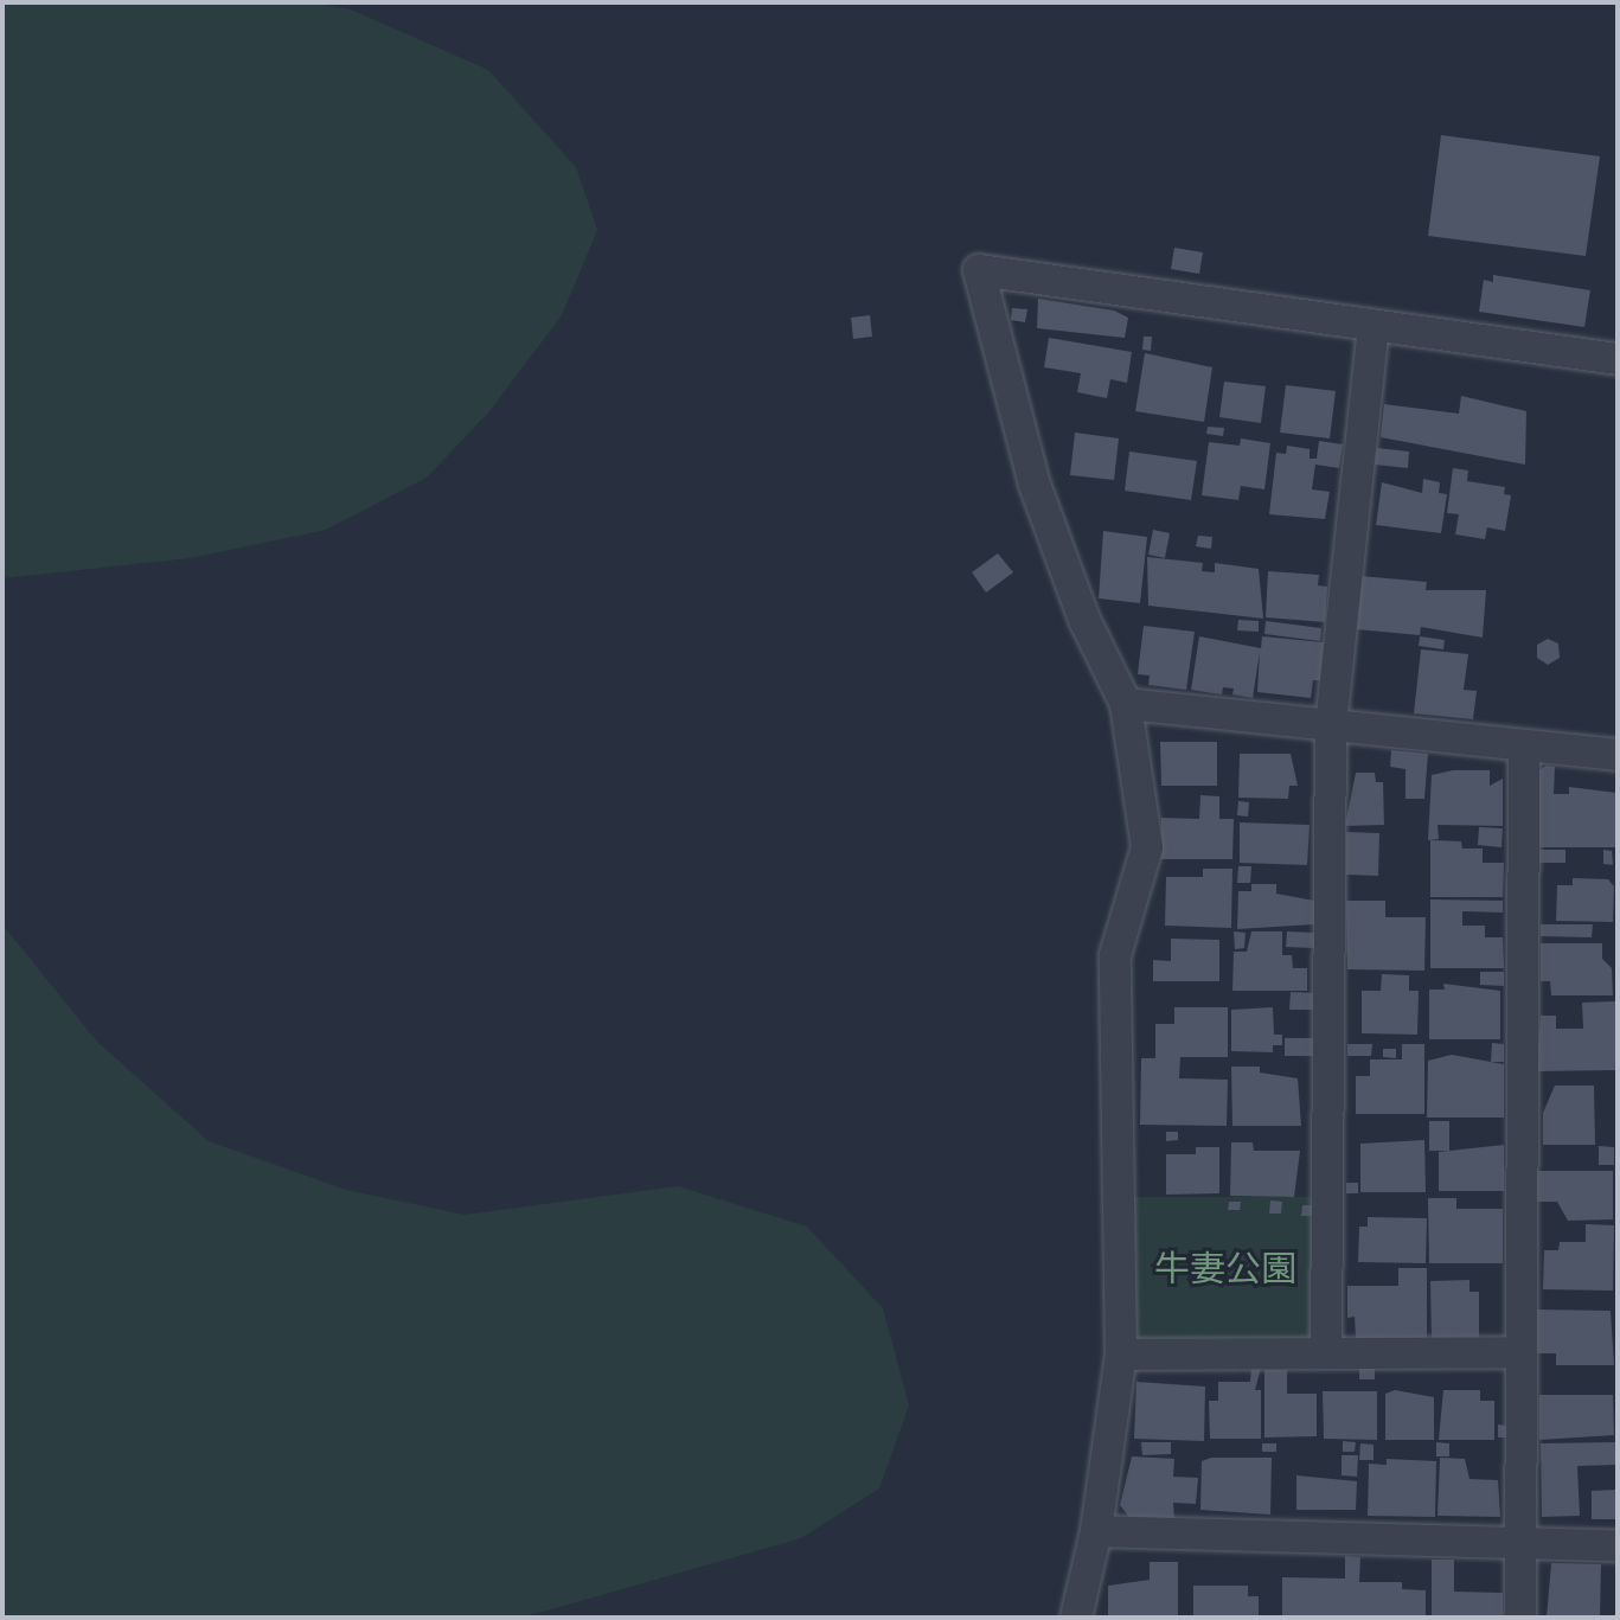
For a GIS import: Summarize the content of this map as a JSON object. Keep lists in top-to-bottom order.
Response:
{
  "parks": ["牛妻公園"]
}
